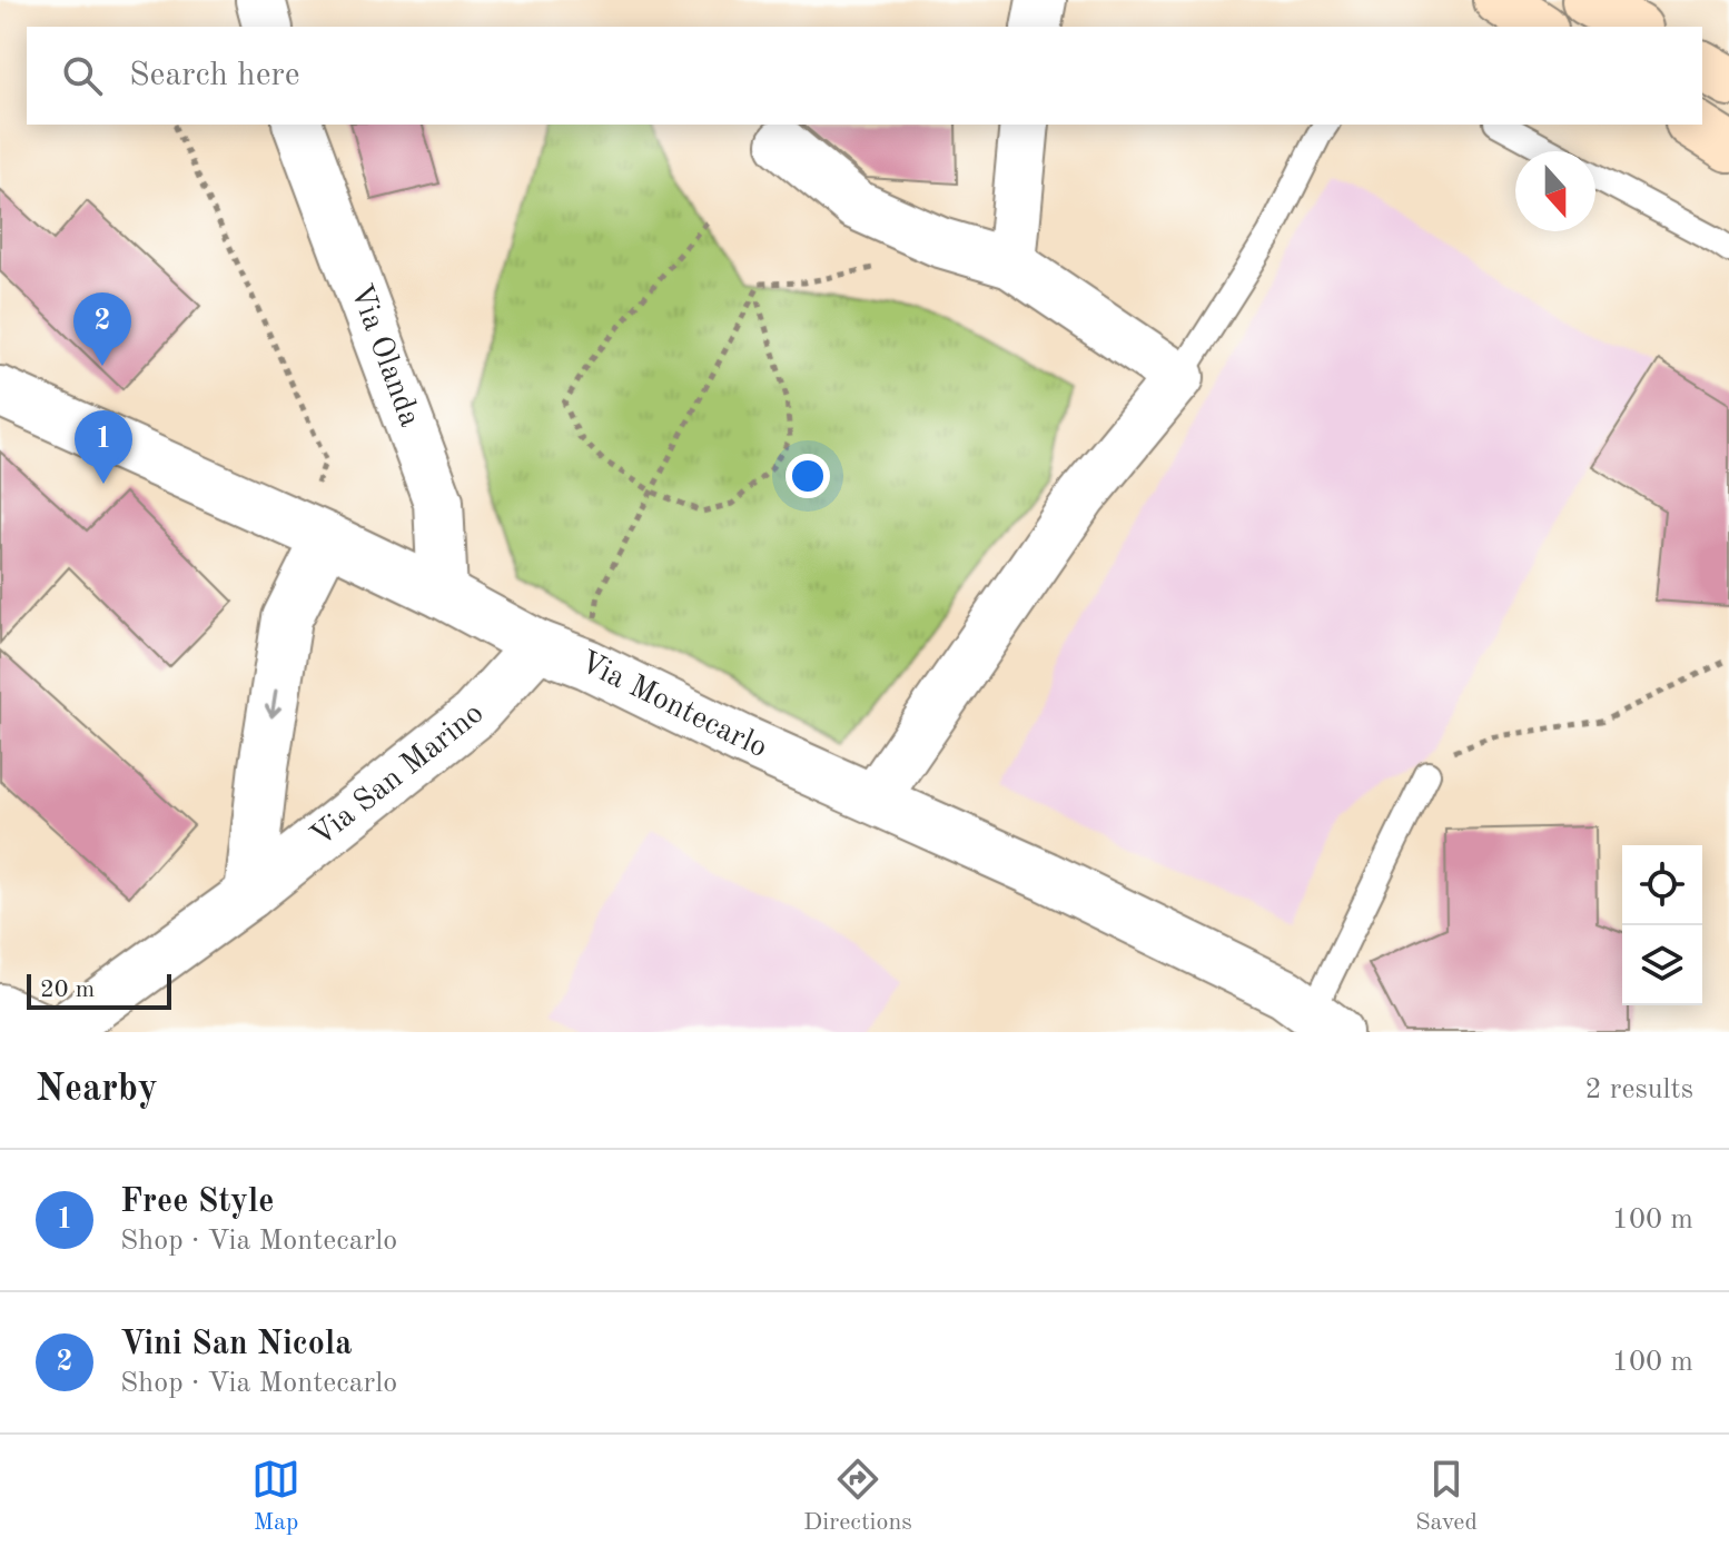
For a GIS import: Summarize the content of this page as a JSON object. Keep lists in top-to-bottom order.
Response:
{
  "streets": {
    "street": ["Via Olanda", "Via Montecarlo", "Via San Marino"]
  },
  "crossings": [
    ["Via Olanda", "Via Montecarlo"],
    ["Via Montecarlo", "Via San Marino"]
  ],
  "scale_bar": "20 m",
  "north": "bottom",
  "page": {
    "search": "Search here",
    "pins": ["2", "1"],
    "scale": "20 m",
    "heading": ["Nearby", "2 results"],
    "list": [
      {
        "mark": "1",
        "name": "Free Style",
        "note": "Shop · Via Montecarlo",
        "value": "100 m"
      },
      {
        "mark": "2",
        "name": "Vini San Nicola",
        "note": "Shop · Via Montecarlo",
        "value": "100 m"
      }
    ],
    "nav": ["Map", "Directions", "Saved"]
  }
}
